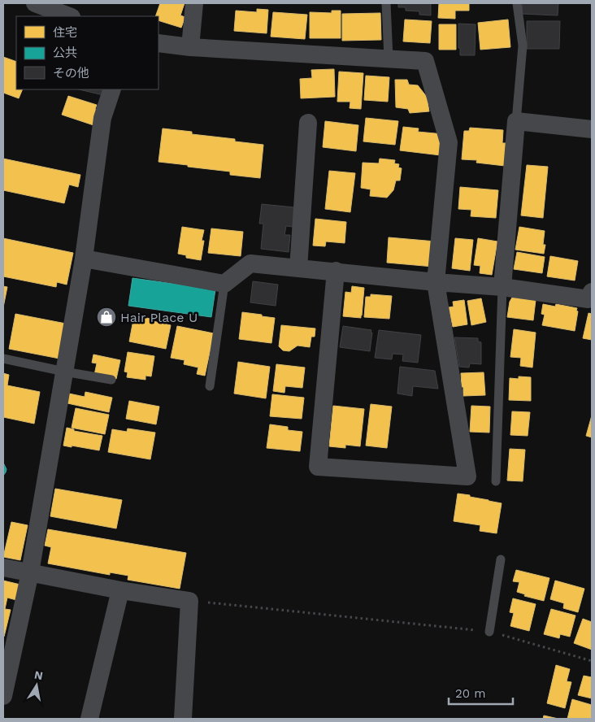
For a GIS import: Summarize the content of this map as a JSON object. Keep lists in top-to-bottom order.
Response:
{
  "places": {
    "shop": ["Hair Place U"]
  },
  "legend": ["住宅", "公共", "その他"],
  "scale_bar": "20 m",
  "north": "top"
}
